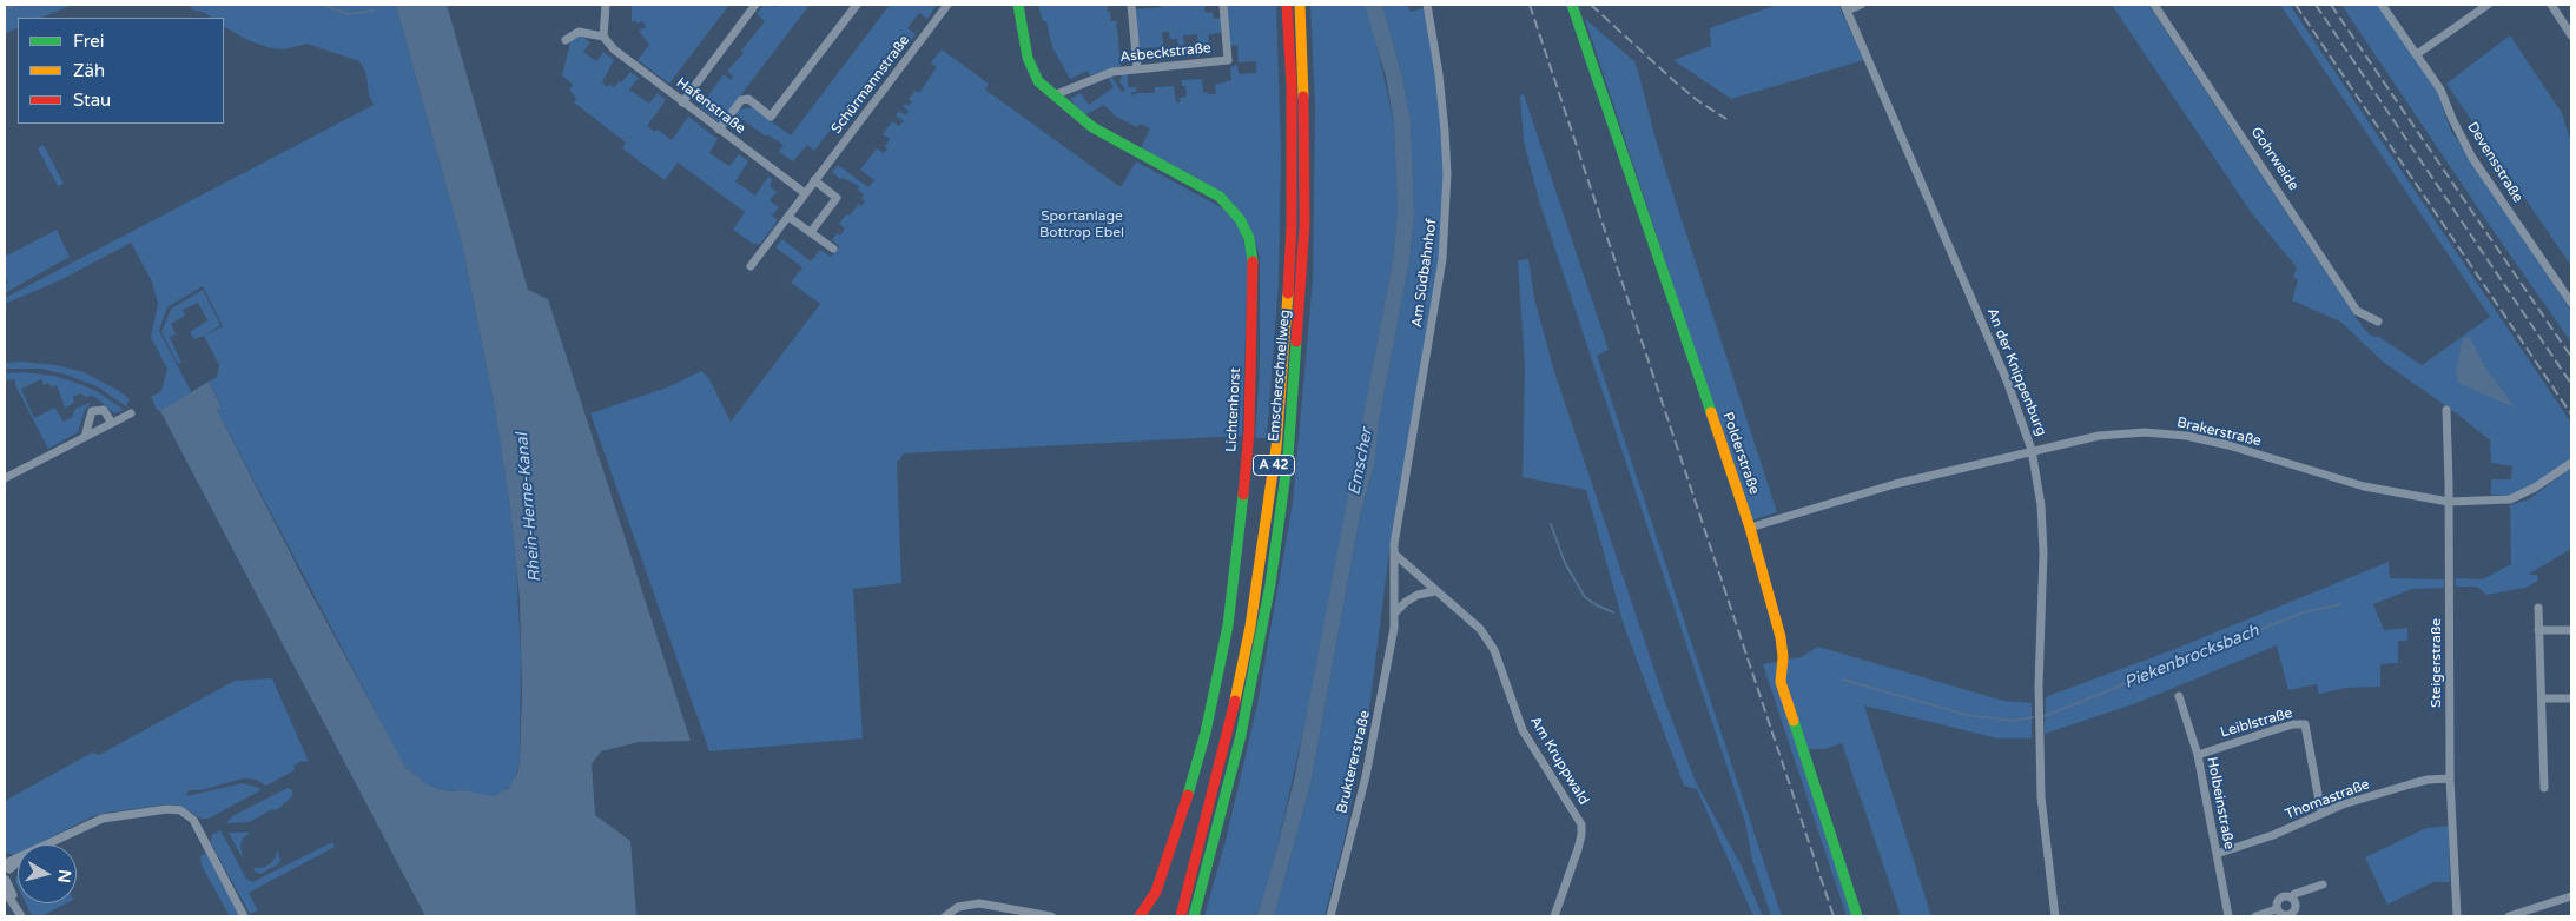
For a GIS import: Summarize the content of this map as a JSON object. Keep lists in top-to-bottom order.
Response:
{
  "streets": {
    "main road": [
      "Emscherschnellweg",
      "Lichtenhorst",
      "Polderstraße",
      "A 42"
    ],
    "street": [
      "Asbeckstraße",
      "Schürmannstraße",
      "Hafenstraße",
      "Gohrweide",
      "Devensstraße",
      "Am Südbahnhof",
      "An der Knippenburg",
      "Brakerstraße",
      "Steigerstraße",
      "Leiblstraße",
      "Am Kruppwald",
      "Bruktererstraße",
      "Thomastraße",
      "Holbeinstraße"
    ]
  },
  "crossings": [
    ["Asbeckstraße", "Lichtenhorst"],
    ["Schürmannstraße", "Hafenstraße"],
    ["Am Südbahnhof", "Bruktererstraße"],
    ["An der Knippenburg", "Brakerstraße"],
    ["Brakerstraße", "Polderstraße"],
    ["Brakerstraße", "Steigerstraße"],
    ["Steigerstraße", "Thomastraße"],
    ["Leiblstraße", "Thomastraße"],
    ["Leiblstraße", "Holbeinstraße"],
    ["Am Kruppwald", "Bruktererstraße"],
    ["Thomastraße", "Holbeinstraße"]
  ],
  "water": ["Emscher", "Rhein-Herne-Kanal", "Piekenbrocksbach"],
  "parks": ["Sportanlage Bottrop Ebel"],
  "legend": ["Frei", "Zäh", "Stau"],
  "north": "right"
}
